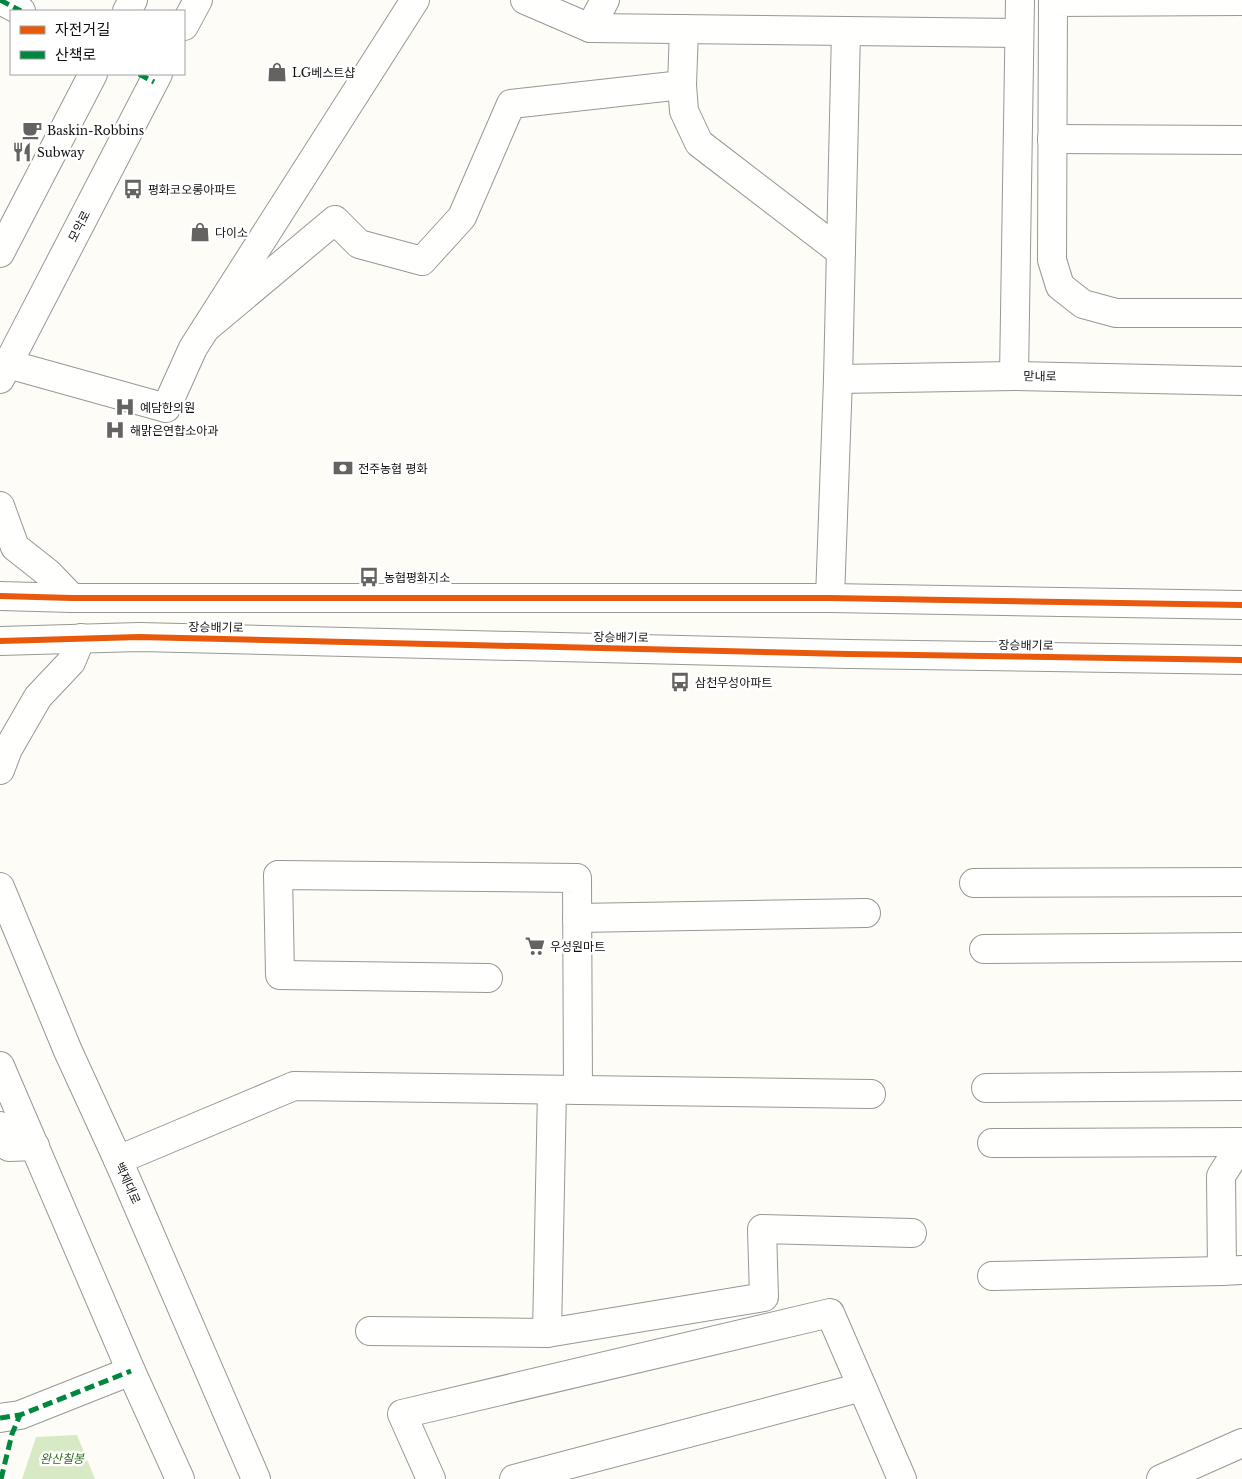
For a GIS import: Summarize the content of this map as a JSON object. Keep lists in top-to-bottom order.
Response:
{
  "streets": {
    "street": [
      "모악로",
      "맏내로",
      "장승배기로",
      "백제대로"
    ]
  },
  "parks": ["완산칠봉"],
  "places": {
    "shop": ["LG베스트샵", "다이소"],
    "cafe": ["Baskin-Robbins"],
    "restaurant": ["Subway"],
    "bus stop": ["평화코오롱아파트", "농협평화지소", "삼천우성아파트"],
    "hospital": ["예담한의원", "해맑은연합소아과"],
    "bank": ["전주농협 평화"],
    "supermarket": ["우성원마트"]
  },
  "legend": ["자전거길", "산책로"]
}
